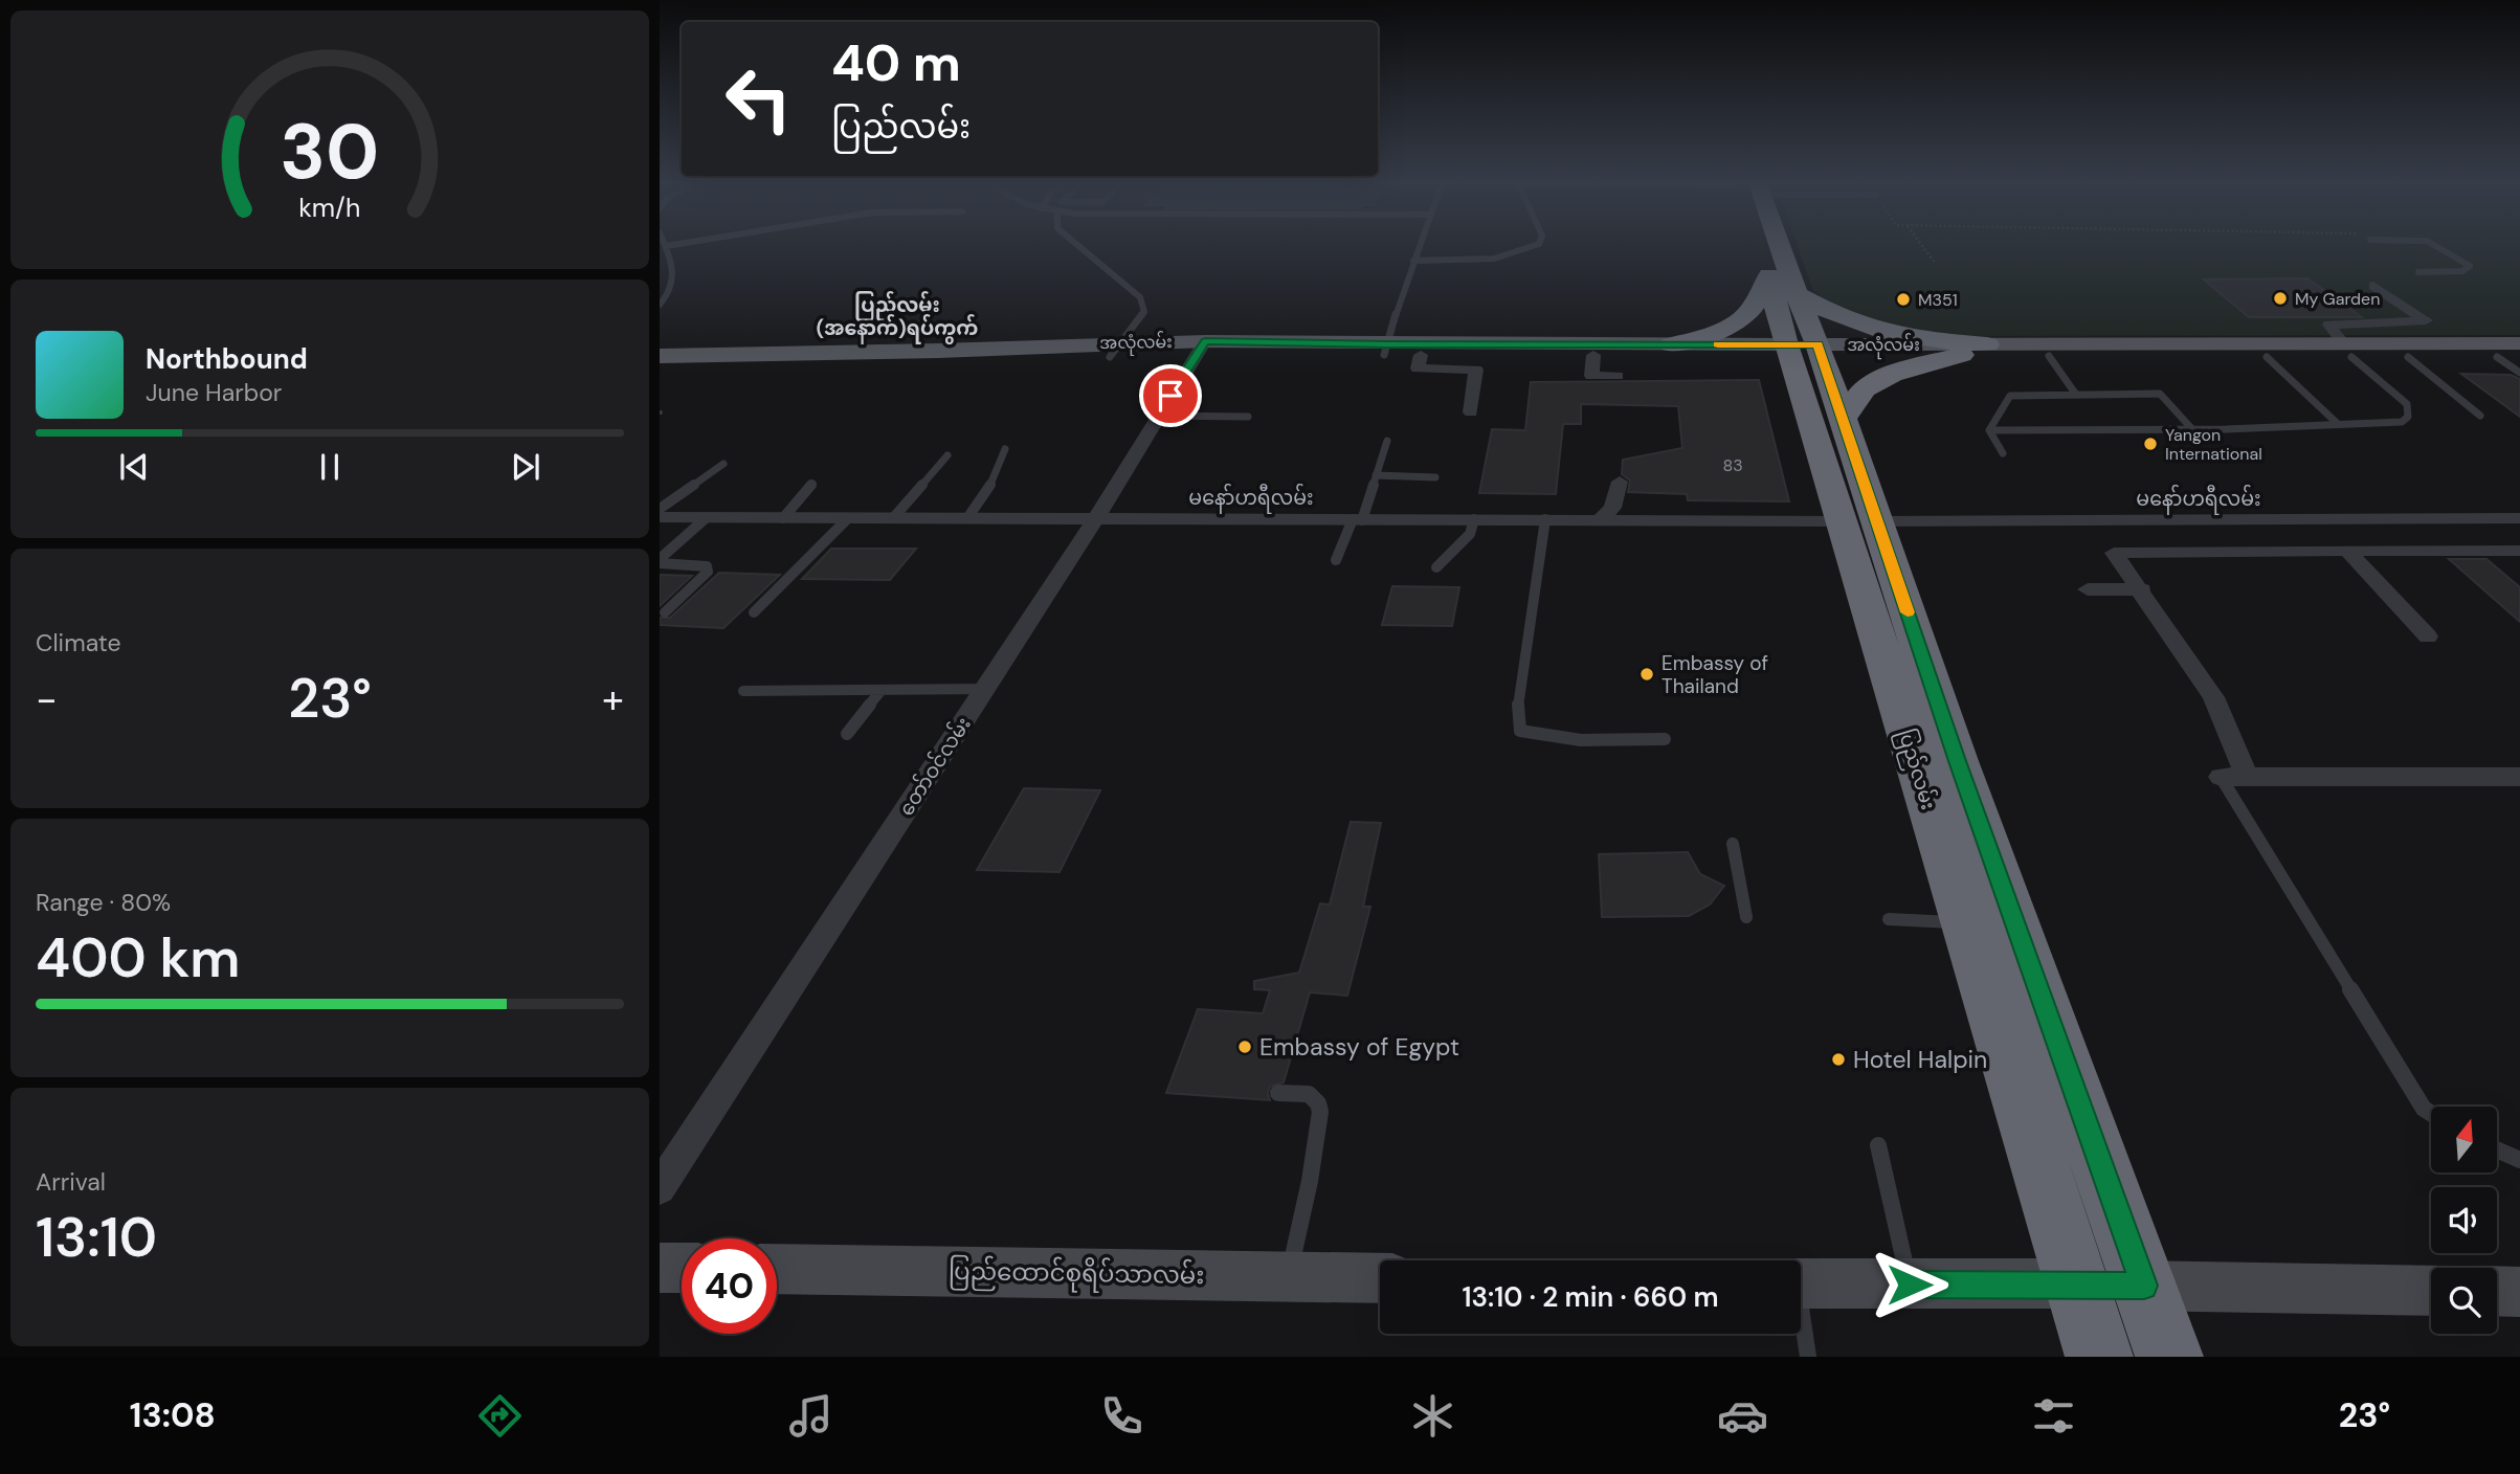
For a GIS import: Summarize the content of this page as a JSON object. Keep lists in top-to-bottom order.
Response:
{
  "streets": {
    "highway": ["ပြည်လမ်း"],
    "main road": ["အလုံလမ်း"],
    "street": ["မနော်ဟရီလမ်း", "တော်ဝင်လမ်း", "ပြည်ထောင်စုရိပ်သာလမ်း"]
  },
  "crossings": [
    ["အလုံလမ်း", "တော်ဝင်လမ်း"],
    ["အလုံလမ်း", "ပြည်လမ်း"],
    ["မနော်ဟရီလမ်း", "တော်ဝင်လမ်း"],
    ["မနော်ဟရီလမ်း", "ပြည်လမ်း"]
  ],
  "districts": ["ပြည်လမ်း (အနောက်)ရပ်ကွက်"],
  "places": [
    "My Garden",
    "M351",
    "Yangon International",
    "Embassy of Thailand",
    "Embassy of Egypt",
    "Hotel Halpin"
  ],
  "house_numbers": ["83"],
  "north": "top",
  "page": {
    "turn": ["40 m", "ပြည်လမ်း"],
    "song": ["Northbound", "June Harbor"],
    "tile": [
      "Climate",
      ["Range · 80%", "400 km"],
      ["Arrival", "13:10"]
    ],
    "heat": ["−", "23°", "+"],
    "limit": "40",
    "trip": "13:10 · 2 min · 660 m",
    "tabs": ["13:08", "23°"],
    "gauge": ["30", "km/h"]
  }
}
